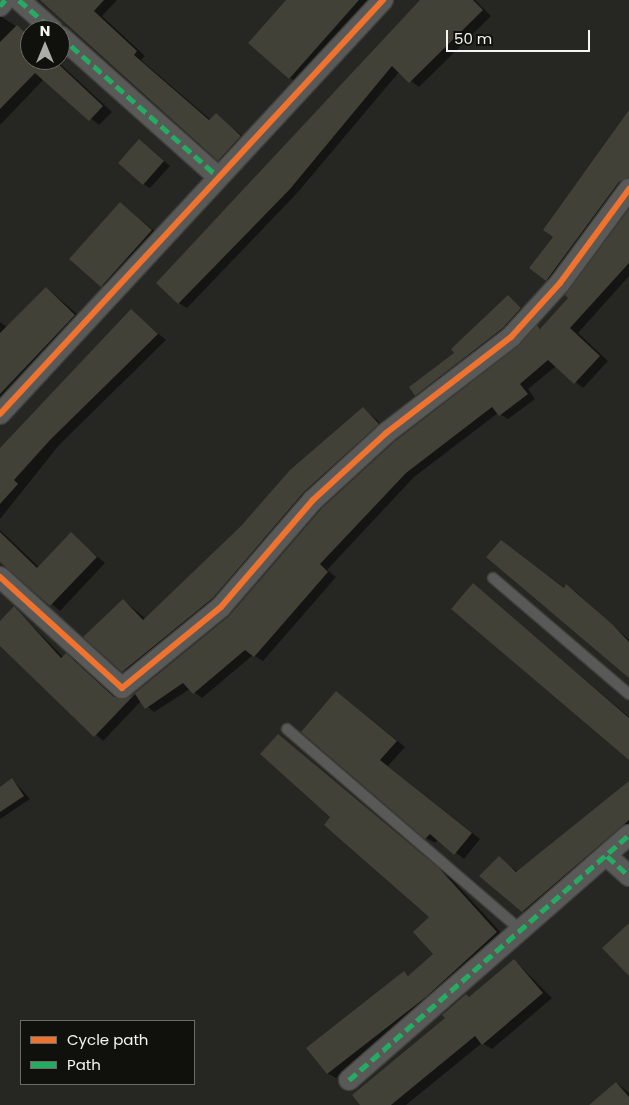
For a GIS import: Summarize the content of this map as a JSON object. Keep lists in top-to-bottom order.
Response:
{
  "legend": ["Cycle path", "Path"],
  "scale_bar": "50 m",
  "north": "top"
}
